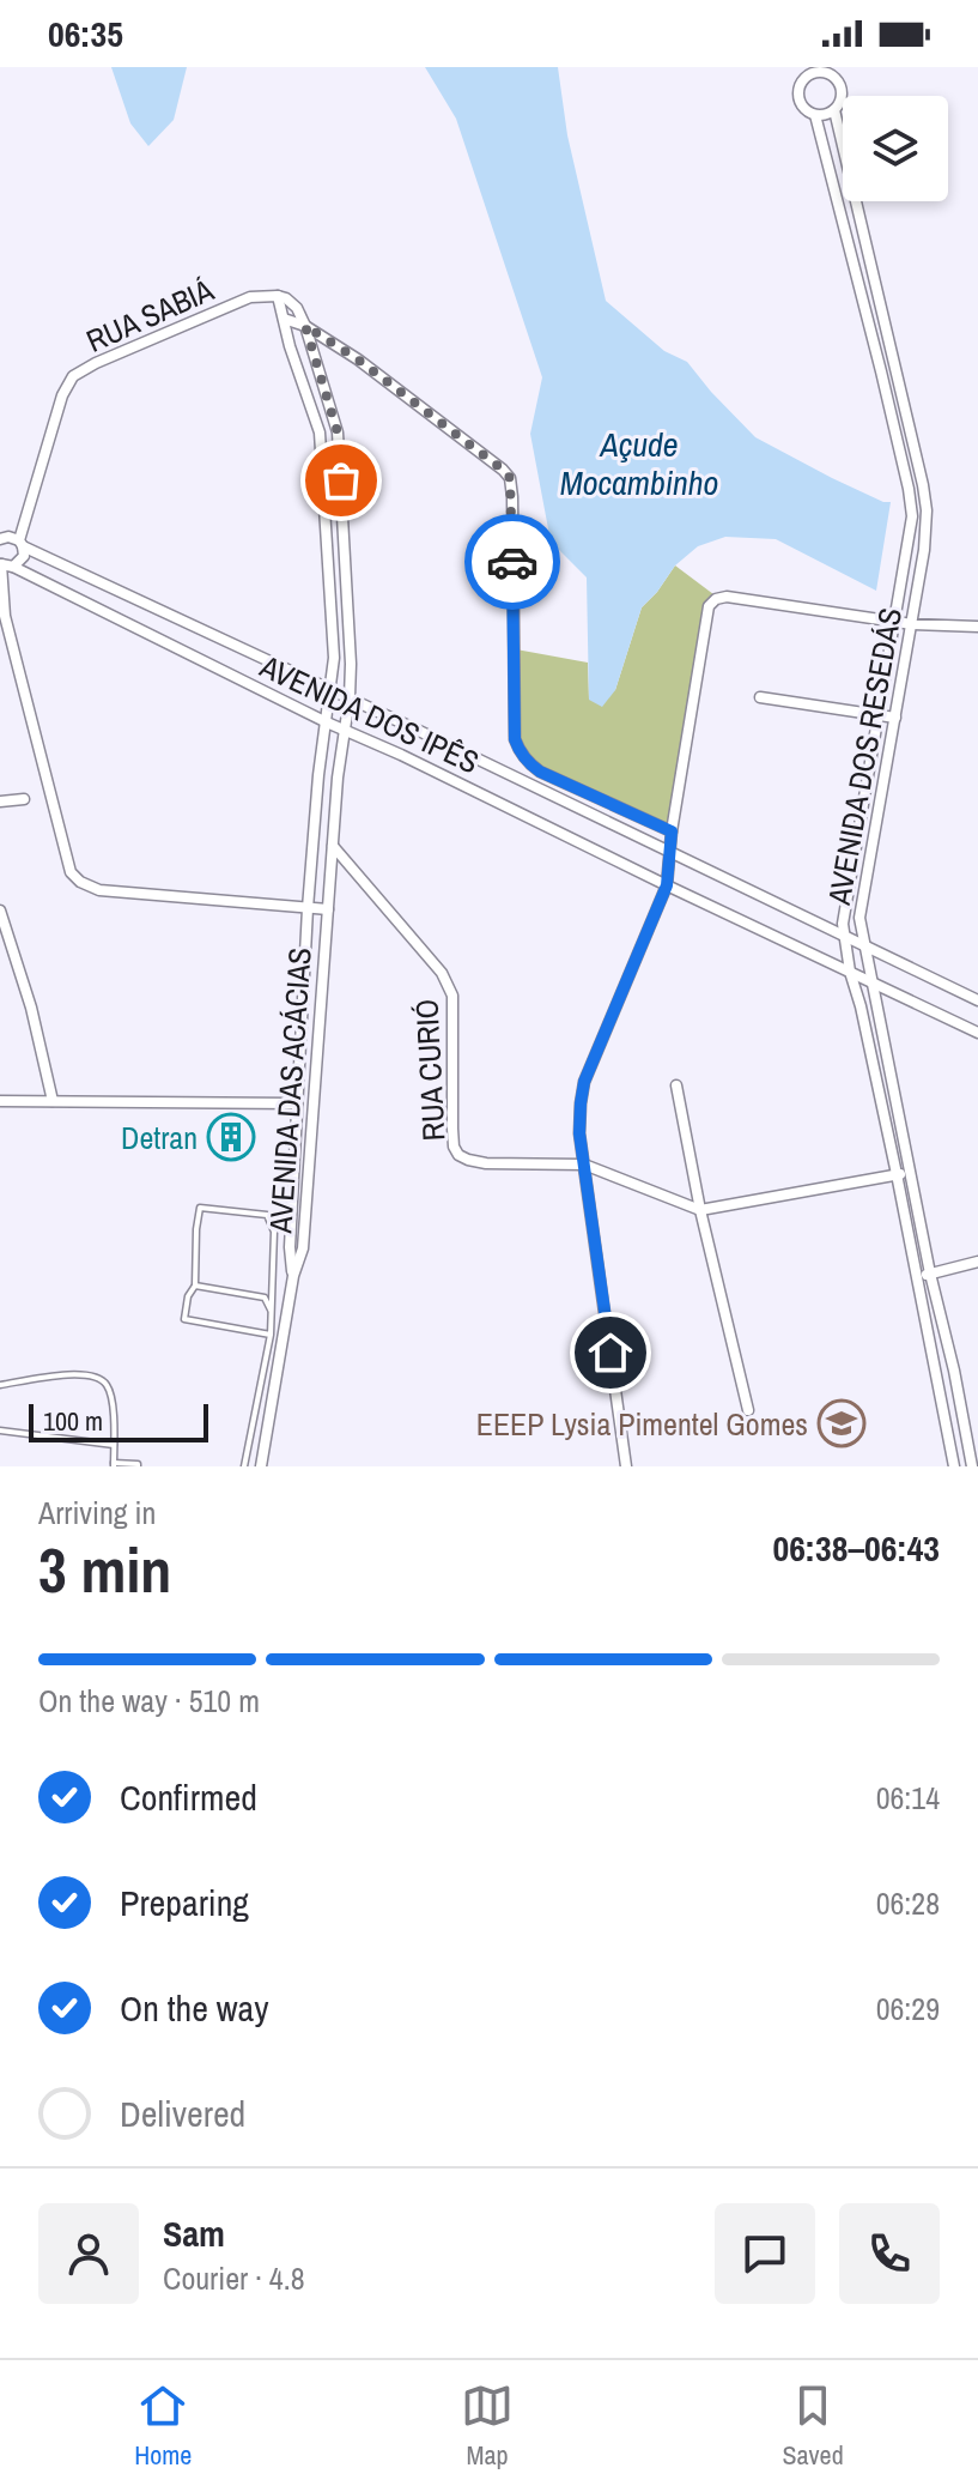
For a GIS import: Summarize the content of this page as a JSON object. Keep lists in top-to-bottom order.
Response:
{
  "streets": {
    "street": [
      "RUA SABIÁ",
      "AVENIDA DOS IPÊS",
      "AVENIDA DOS RESEDÁS",
      "RUA CURIÓ",
      "AVENIDA DAS ACÁCIAS"
    ]
  },
  "crossings": [
    ["RUA SABIÁ", "AVENIDA DOS IPÊS"],
    ["RUA SABIÁ", "AVENIDA DAS ACÁCIAS"],
    ["AVENIDA DOS IPÊS", "AVENIDA DOS RESEDÁS"],
    ["AVENIDA DOS IPÊS", "AVENIDA DAS ACÁCIAS"],
    ["RUA CURIÓ", "AVENIDA DAS ACÁCIAS"]
  ],
  "water": ["Açude Mocambinho"],
  "places": {
    "building": ["Detran"],
    "school or university": ["EEEP Lysia Pimentel Gomes"]
  },
  "scale_bar": "100 m",
  "page": {
    "status": "06:35",
    "scale": "100 m",
    "heading": ["3 min", "Arriving in", "06:38–06:43"],
    "panel": ["Sam", "Courier · 4.8"],
    "bar": "On the way · 510 m",
    "list": [
      ["Confirmed", "06:14"],
      ["Preparing", "06:28"],
      ["On the way", "06:29"],
      "Delivered"
    ],
    "tabs": ["Home", "Map", "Saved"]
  }
}
